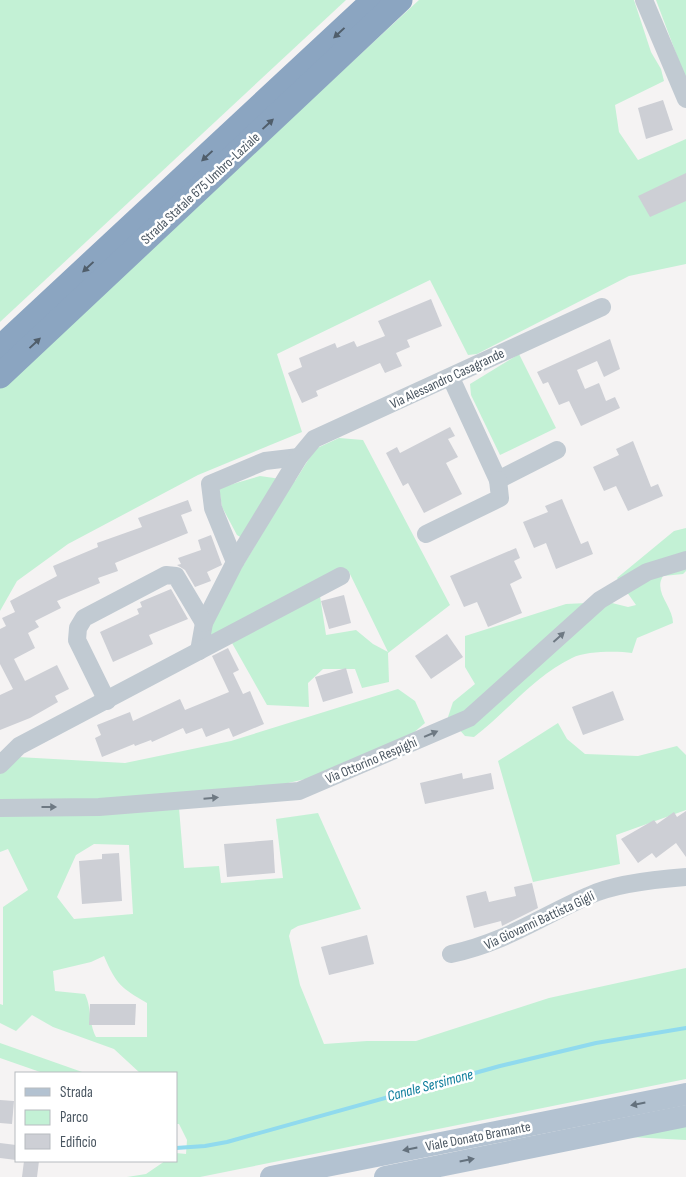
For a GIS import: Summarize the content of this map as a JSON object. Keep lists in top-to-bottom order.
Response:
{
  "streets": {
    "highway": ["Strada Statale 675 Umbro-Laziale"],
    "main road": ["Viale Donato Bramante"],
    "street": ["Via Alessandro Casagrande", "Via Ottorino Respighi", "Via Giovanni Battista Gigli"]
  },
  "water": ["Canale Sersimone"],
  "legend": ["Strada", "Parco", "Edificio"]
}
